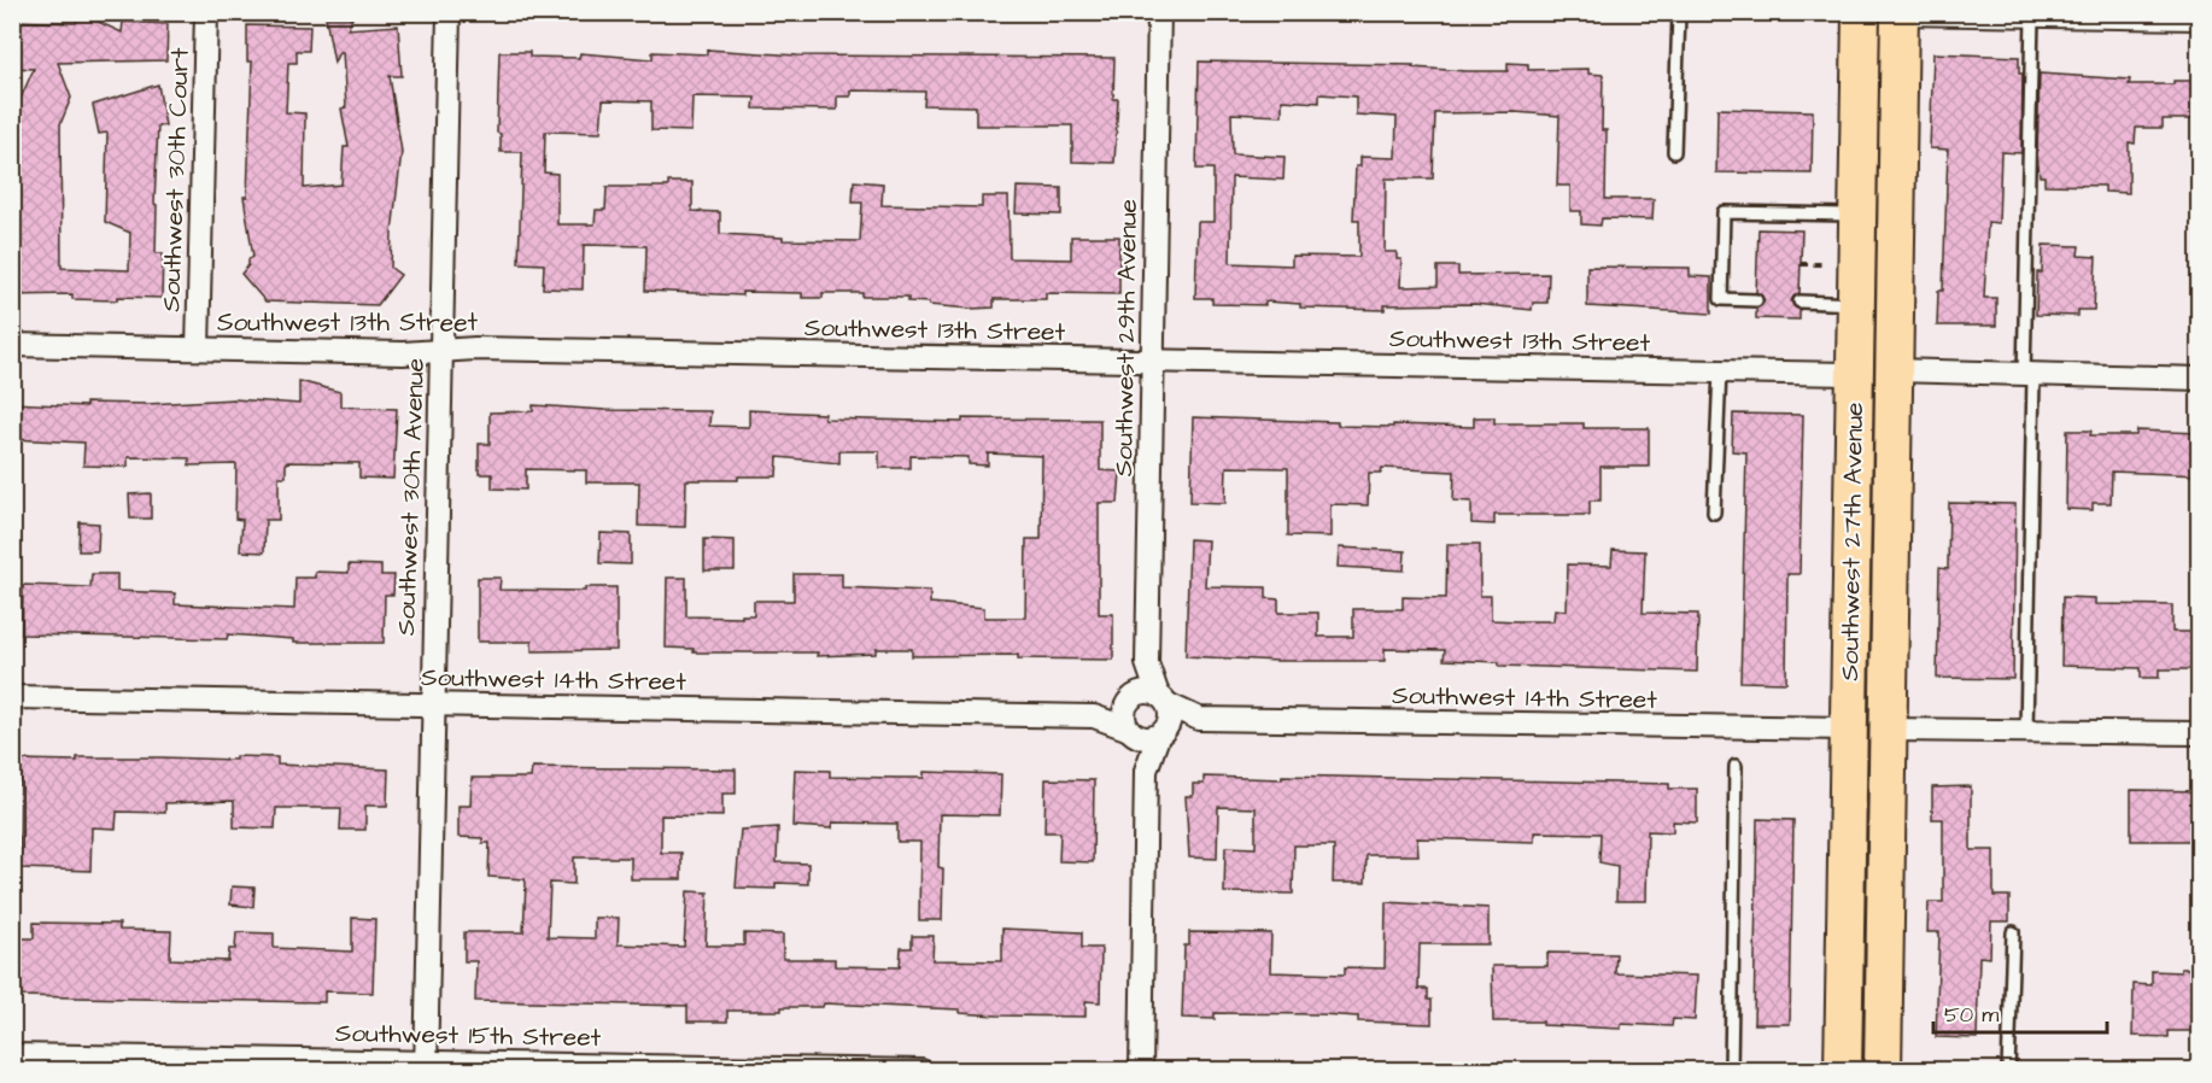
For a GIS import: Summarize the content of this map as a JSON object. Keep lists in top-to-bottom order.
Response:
{
  "streets": {
    "highway": ["Southwest 27th Avenue"],
    "street": [
      "Southwest 30th Court",
      "Southwest 13th Street",
      "Southwest 29th Avenue",
      "Southwest 30th Avenue",
      "Southwest 14th Street",
      "Southwest 15th Street"
    ]
  },
  "crossings": [
    ["Southwest 30th Court", "Southwest 13th Street"],
    ["Southwest 13th Street", "Southwest 29th Avenue"],
    ["Southwest 13th Street", "Southwest 30th Avenue"],
    ["Southwest 13th Street", "Southwest 27th Avenue"],
    ["Southwest 29th Avenue", "Southwest 14th Street"],
    ["Southwest 30th Avenue", "Southwest 14th Street"],
    ["Southwest 30th Avenue", "Southwest 15th Street"],
    ["Southwest 27th Avenue", "Southwest 14th Street"]
  ],
  "scale_bar": "50 m"
}
